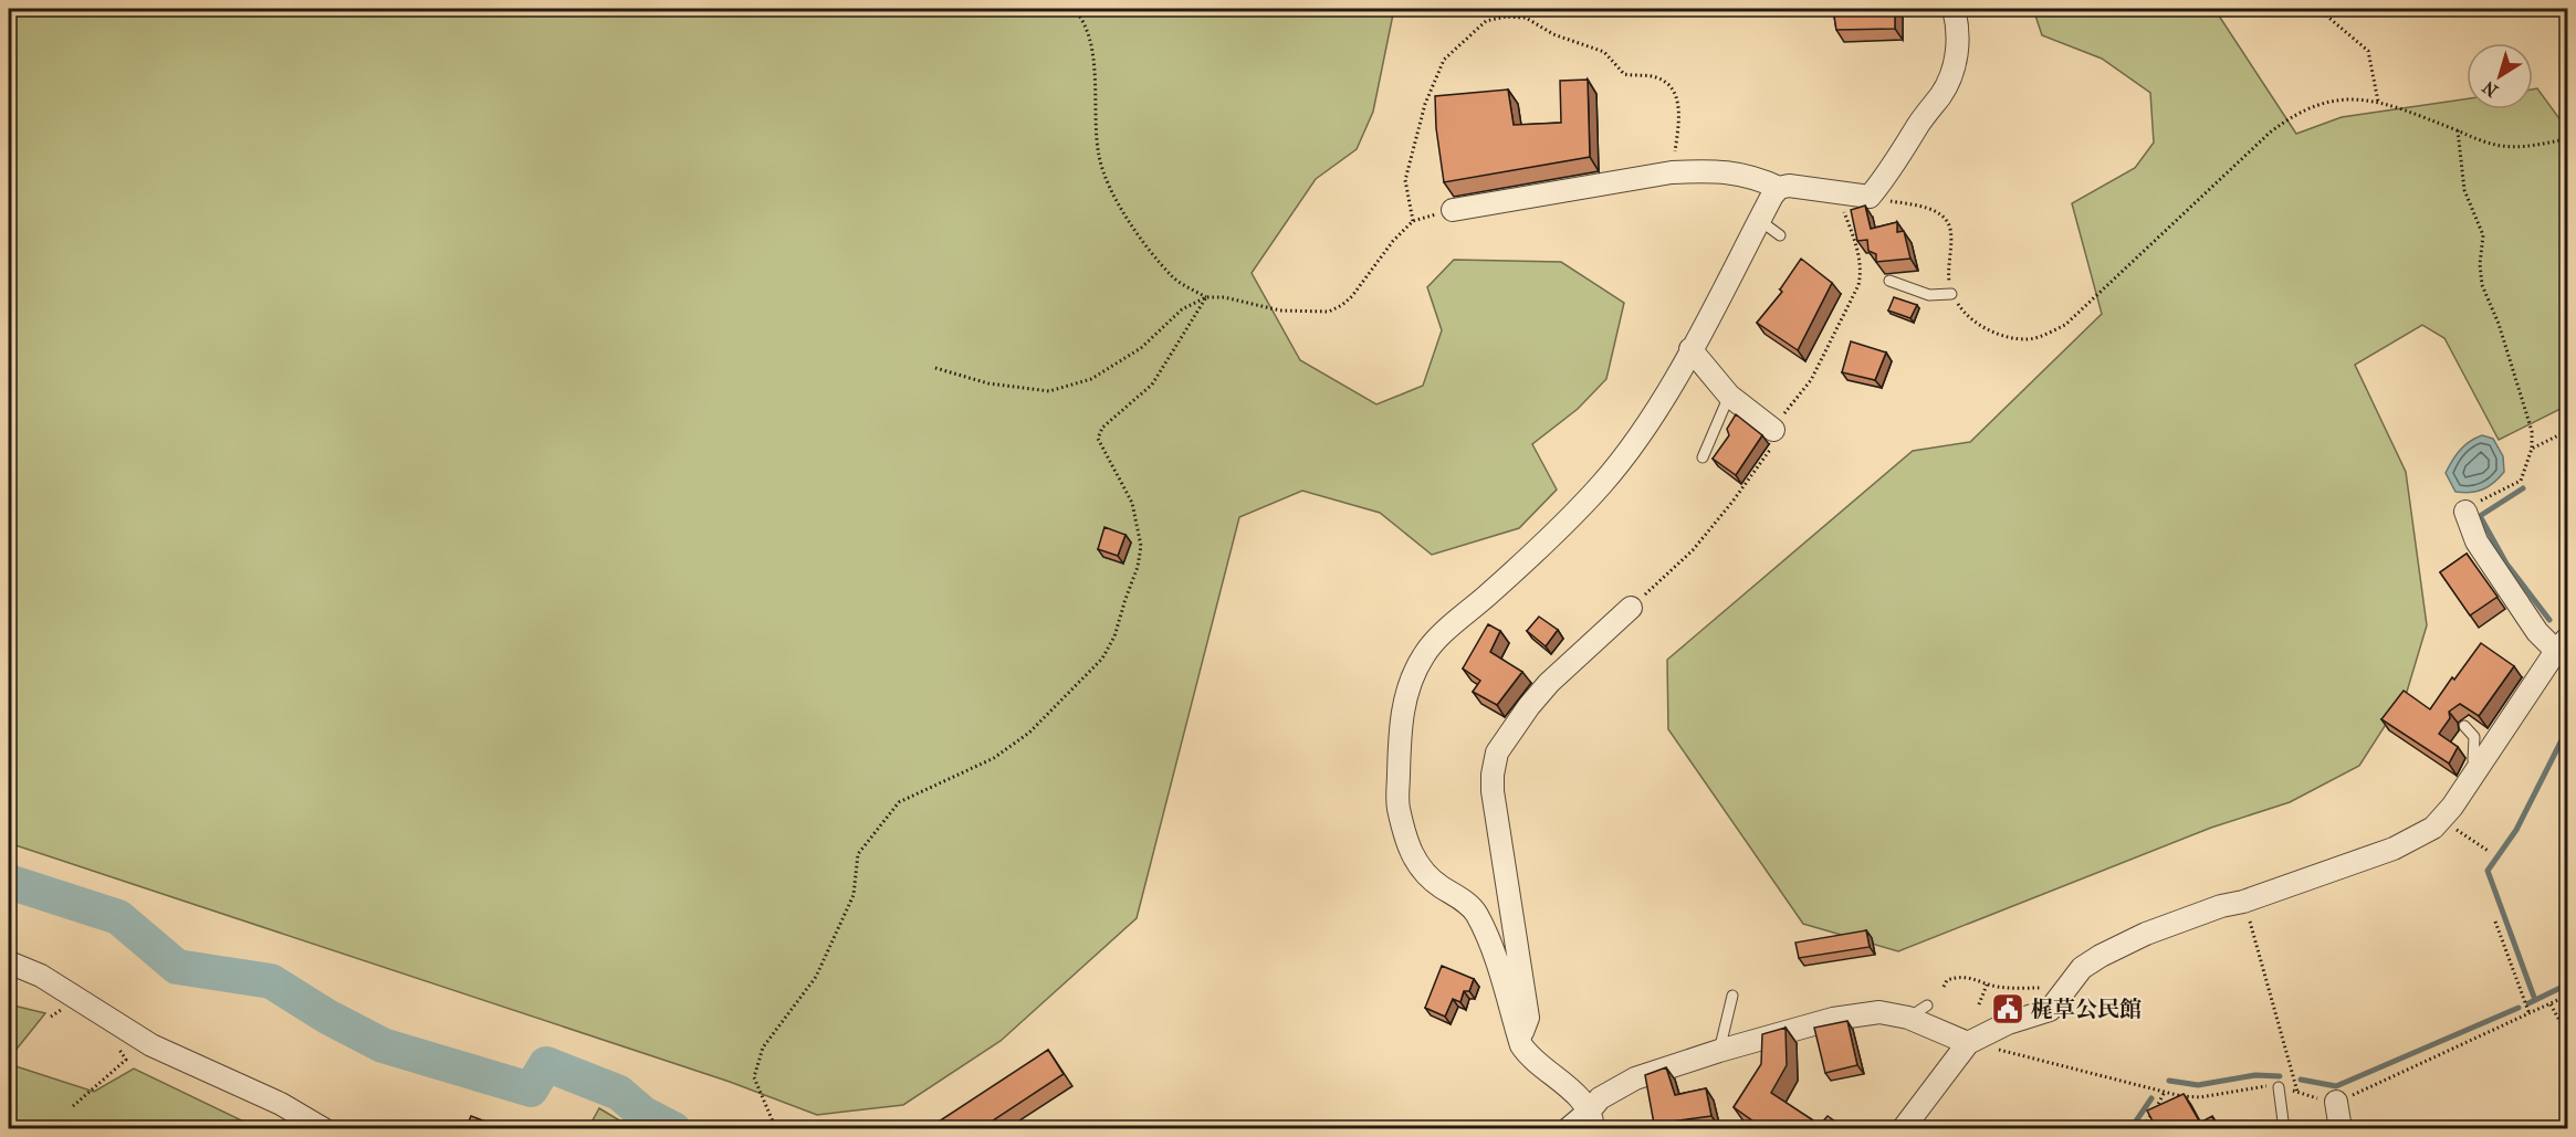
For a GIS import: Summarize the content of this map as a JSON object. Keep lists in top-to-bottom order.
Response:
{
  "places": {
    "public building": ["梶草公民館"]
  },
  "north": "bottom left"
}
